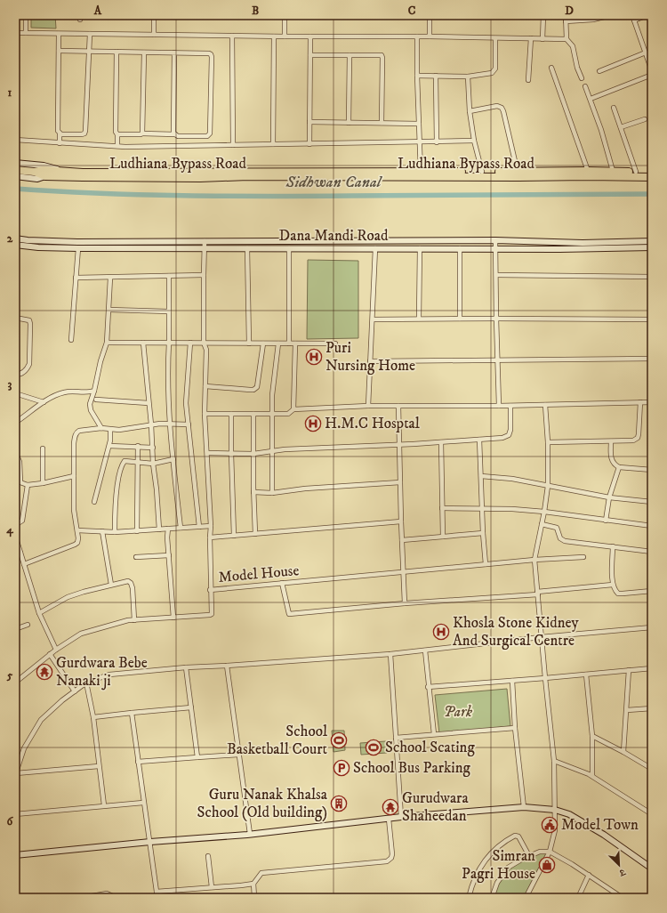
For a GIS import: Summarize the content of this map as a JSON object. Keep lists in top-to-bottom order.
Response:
{
  "streets": {
    "highway": ["Ludhiana Bypass Road"],
    "street": ["Dana Mandi Road", "Model House"]
  },
  "crossings": [
    ["Dana Mandi Road", "Model House"]
  ],
  "water": ["Sidhwan Canal"],
  "parks": ["Park"],
  "places": {
    "hospital": ["Puri Nursing Home", "H.M.C Hosptal", "Khosla Stone Kidney And Surgical Centre"],
    "temple": ["Gurdwara Bebe Nanaki ji", "Gurudwara Shaheedan"],
    "sports": ["School Basketball Court", "School Scating"],
    "parking": ["School Bus Parking"],
    "building": ["Guru Nanak Khalsa School (Old building)"],
    "public building": ["Model Town"],
    "shop": ["Simran Pagri House"]
  },
  "north": "bottom right",
  "grid": {
    "columns": [
      "A",
      "B",
      "C",
      "D"
    ],
    "rows": [
      "1",
      "2",
      "3",
      "4",
      "5",
      "6"
    ]
  }
}
